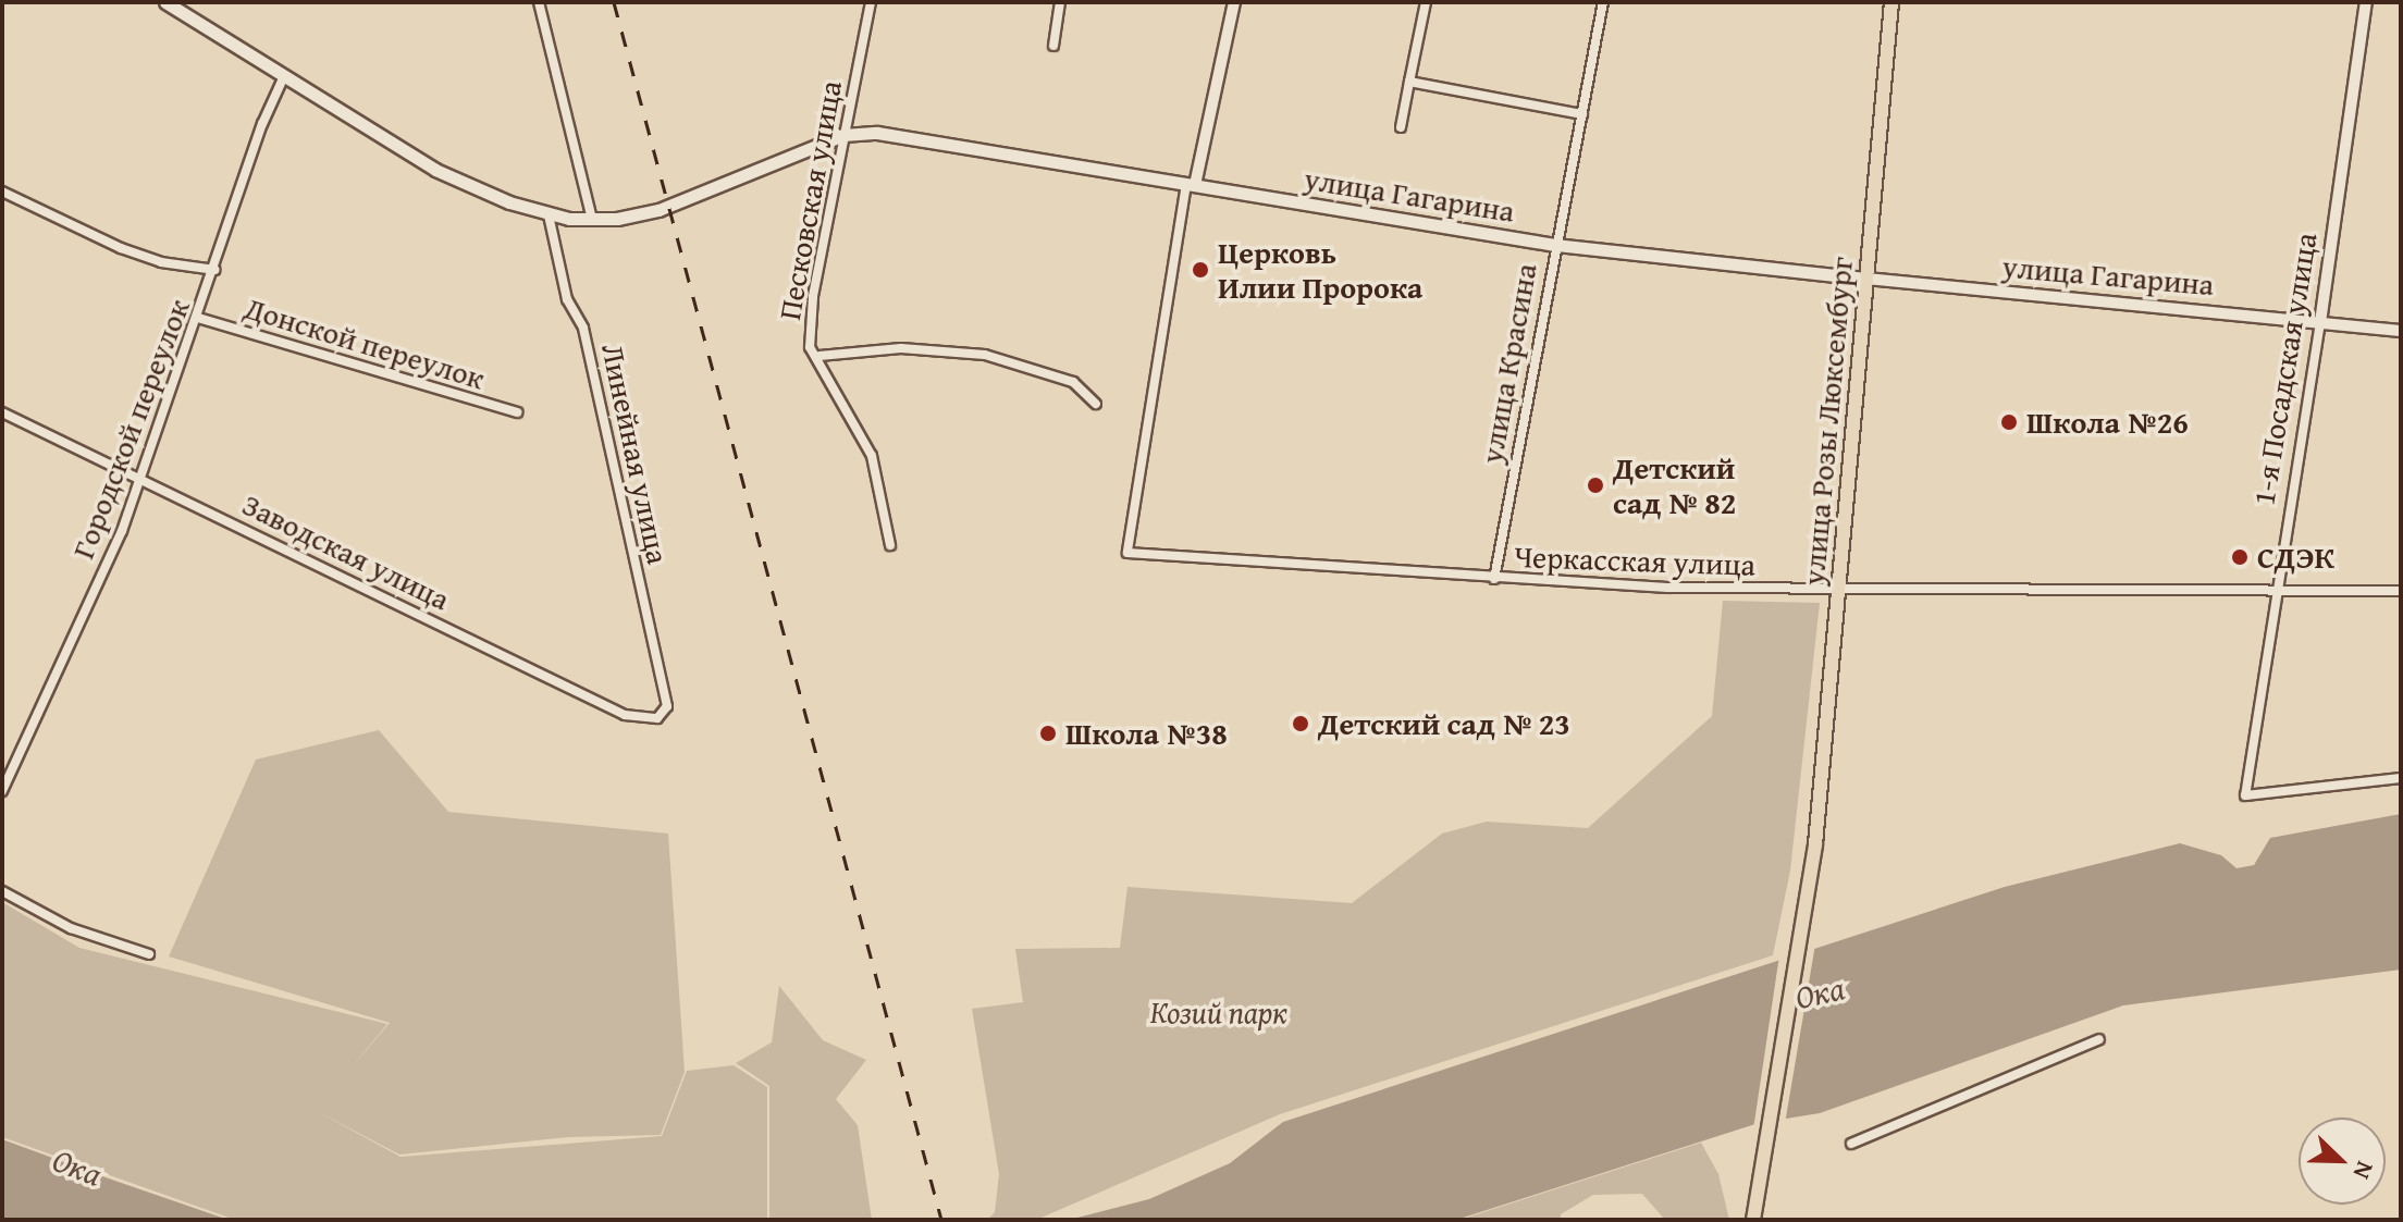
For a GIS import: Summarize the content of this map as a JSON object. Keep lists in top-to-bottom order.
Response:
{
  "streets": {
    "main road": ["улица Гагарина", "улица Розы Люксембург"],
    "street": [
      "Песковская улица",
      "Донской переулок",
      "улица Красина",
      "1-я Посадская улица",
      "Городской переулок",
      "Линейная улица",
      "Заводская улица",
      "Черкасская улица"
    ]
  },
  "crossings": [
    ["улица Гагарина", "Песковская улица"],
    ["улица Гагарина", "улица Красина"],
    ["улица Гагарина", "1-я Посадская улица"],
    ["улица Гагарина", "улица Розы Люксембург"],
    ["улица Гагарина", "Городской переулок"],
    ["улица Гагарина", "Линейная улица"],
    ["улица Гагарина", "Черкасская улица"],
    ["Донской переулок", "Городской переулок"],
    ["улица Красина", "Черкасская улица"],
    ["1-я Посадская улица", "Черкасская улица"],
    ["улица Розы Люксембург", "Черкасская улица"],
    ["Городской переулок", "Заводская улица"],
    ["Линейная улица", "Заводская улица"]
  ],
  "water": ["Ока"],
  "parks": ["Козий парк"],
  "places": [
    "Церковь Илии Пророка",
    "Школа №26",
    "Детский сад № 82",
    "СДЭК",
    "Детский сад № 23",
    "Школа №38"
  ],
  "north": "bottom right"
}
